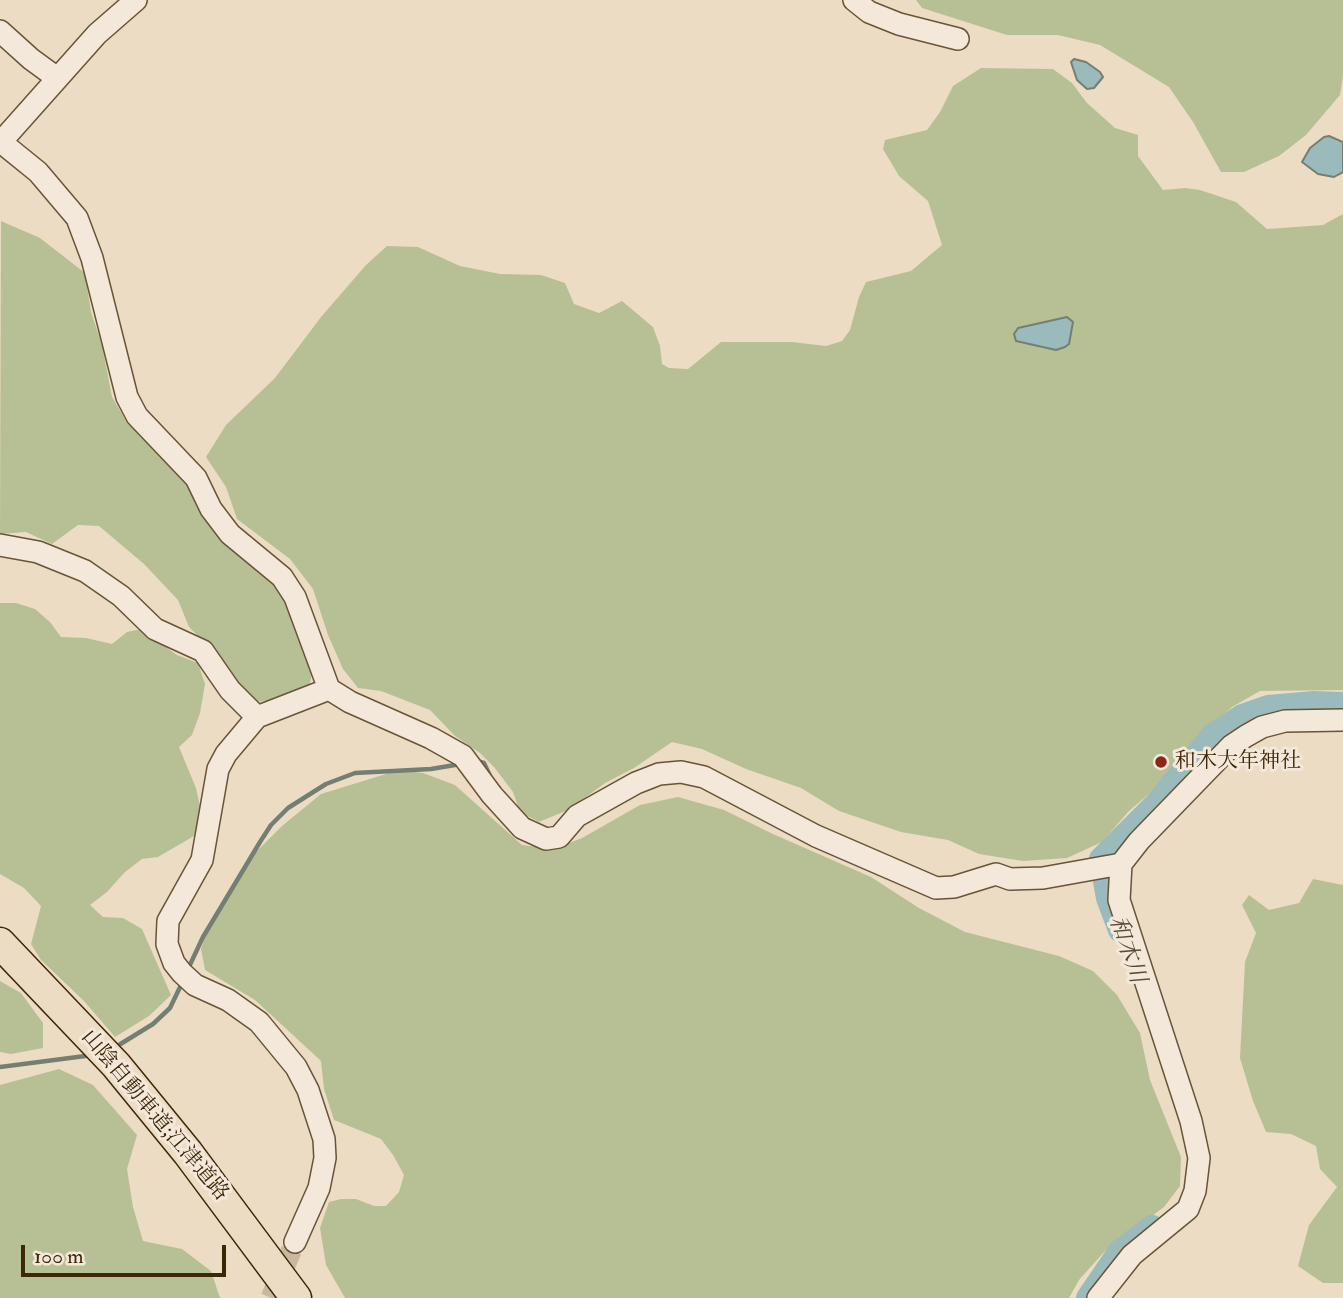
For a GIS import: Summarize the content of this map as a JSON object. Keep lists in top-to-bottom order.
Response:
{
  "streets": {
    "highway": ["山陰自動車道;江津道路"]
  },
  "water": ["和木川"],
  "places": ["和木大年神社"],
  "scale_bar": "100 m"
}
